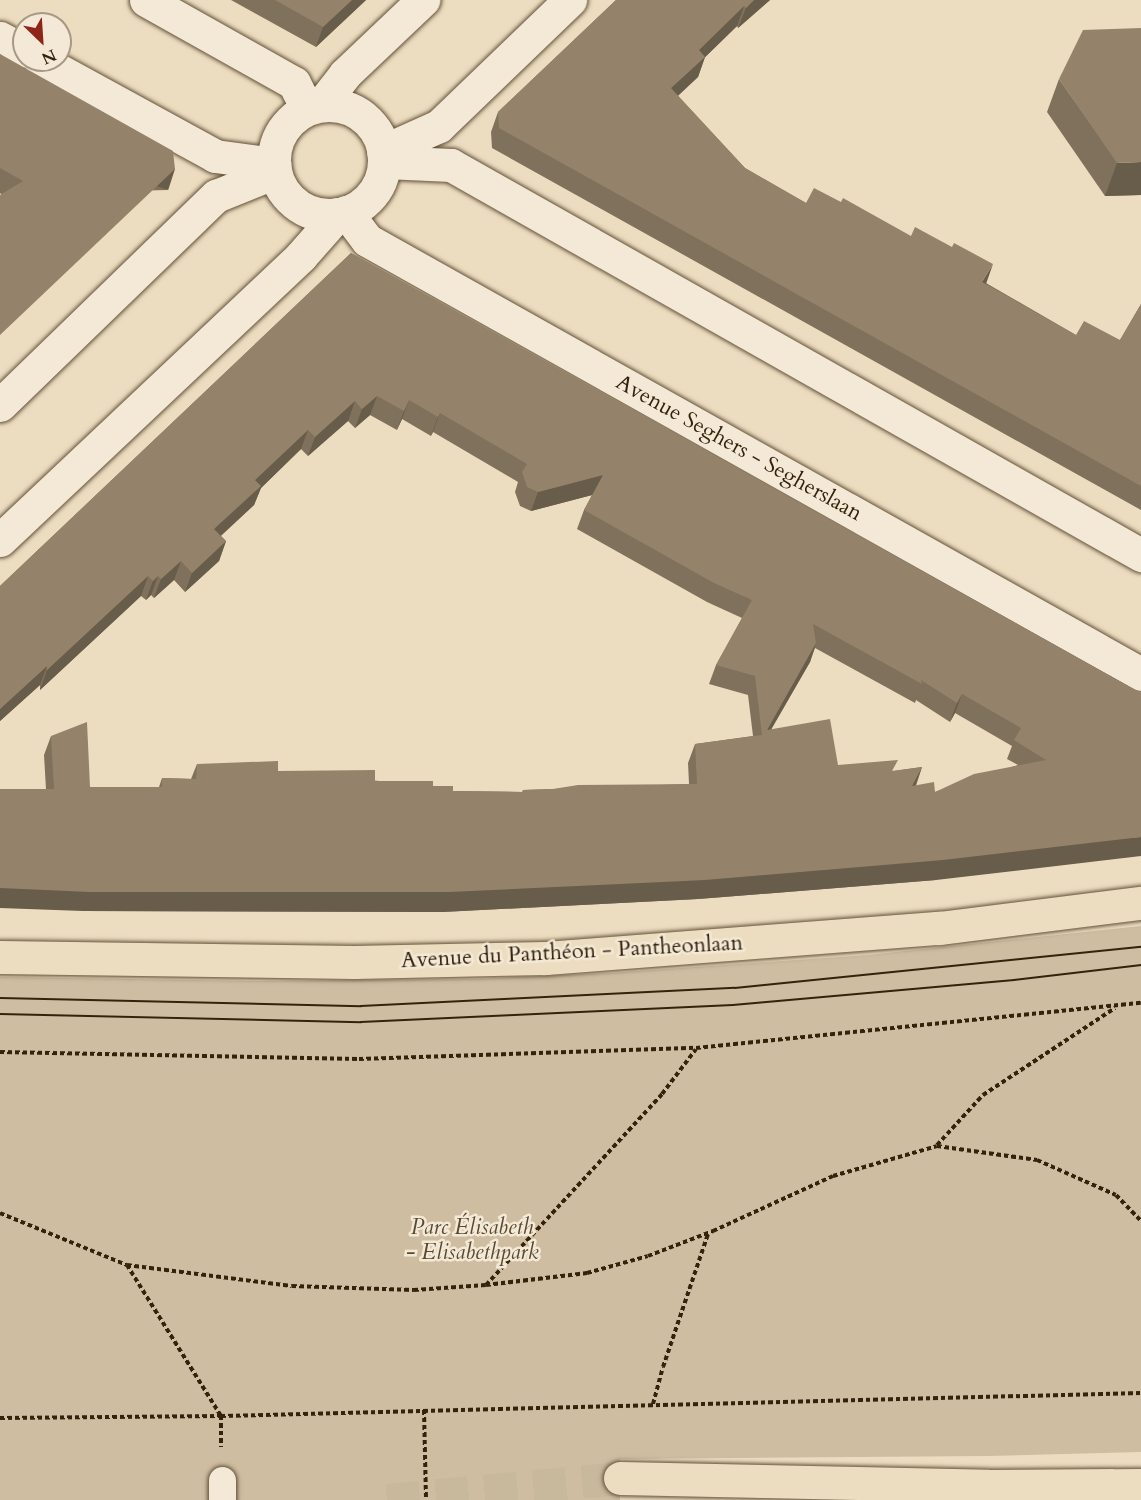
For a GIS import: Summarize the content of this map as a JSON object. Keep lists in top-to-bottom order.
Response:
{
  "streets": {
    "main road": ["Avenue du Panthéon - Pantheonlaan"],
    "street": ["Avenue Seghers - Segherslaan"]
  },
  "parks": ["Parc Élisabeth - Elisabethpark"],
  "north": "bottom right"
}
